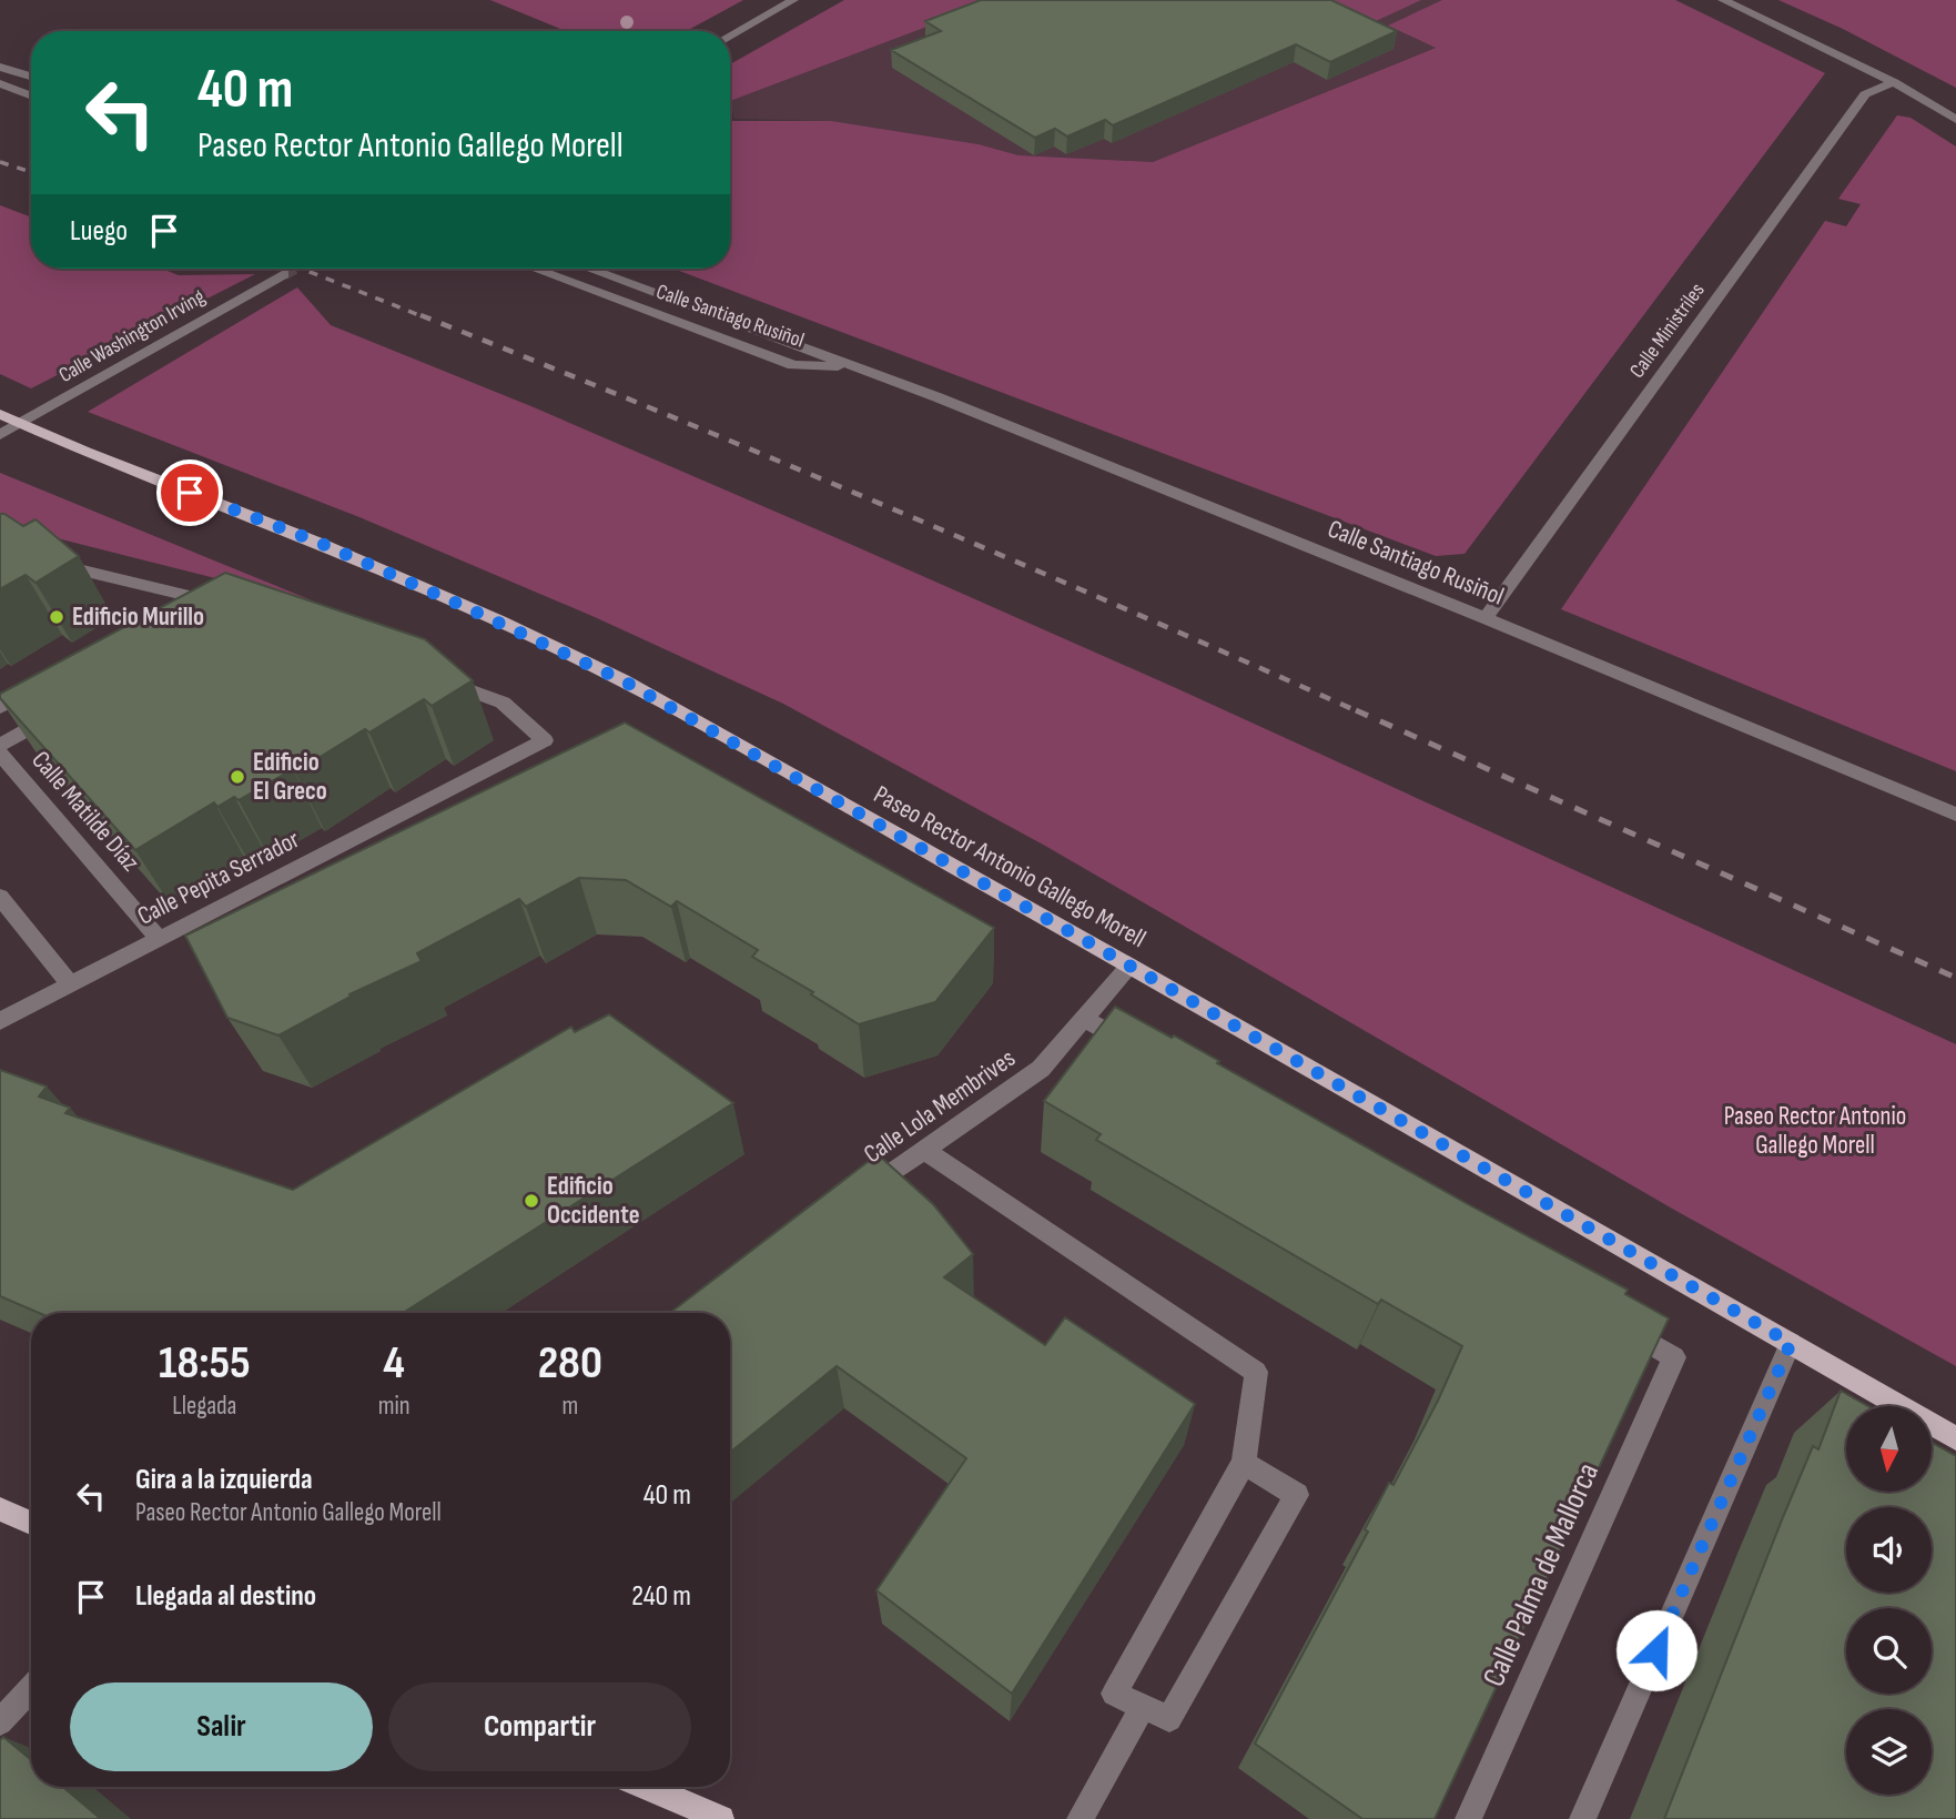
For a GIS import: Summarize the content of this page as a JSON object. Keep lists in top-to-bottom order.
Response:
{
  "streets": {
    "main road": ["Paseo Rector Antonio Gallego Morell"],
    "street": [
      "Calle Santiago Rusiñol",
      "Calle Ministriles",
      "Calle Washington Irving",
      "Calle Matilde Díaz",
      "Calle Pepita Serrador",
      "Calle Lola Membrives",
      "Calle Palma de Mallorca"
    ]
  },
  "crossings": [
    ["Calle Santiago Rusiñol", "Calle Ministriles"],
    ["Calle Washington Irving", "Paseo Rector Antonio Gallego Morell"],
    ["Calle Matilde Díaz", "Calle Pepita Serrador"],
    ["Paseo Rector Antonio Gallego Morell", "Calle Lola Membrives"]
  ],
  "parks": ["Paseo Rector Antonio Gallego Morell"],
  "places": ["Edificio Murillo", "Edificio El Greco", "Edificio Occidente"],
  "north": "bottom",
  "page": {
    "turn": ["40 m", "Paseo Rector Antonio Gallego Morell"],
    "then": "Luego",
    "eta": [
      "18:55",
      "Llegada",
      "4",
      "min",
      "280",
      "m"
    ],
    "list": [
      {
        "name": "Gira a la izquierda",
        "note": "Paseo Rector Antonio Gallego Morell",
        "value": "40 m"
      },
      {
        "name": "Llegada al destino",
        "value": "240 m"
      }
    ],
    "buttons": ["Salir", "Compartir"]
  }
}
